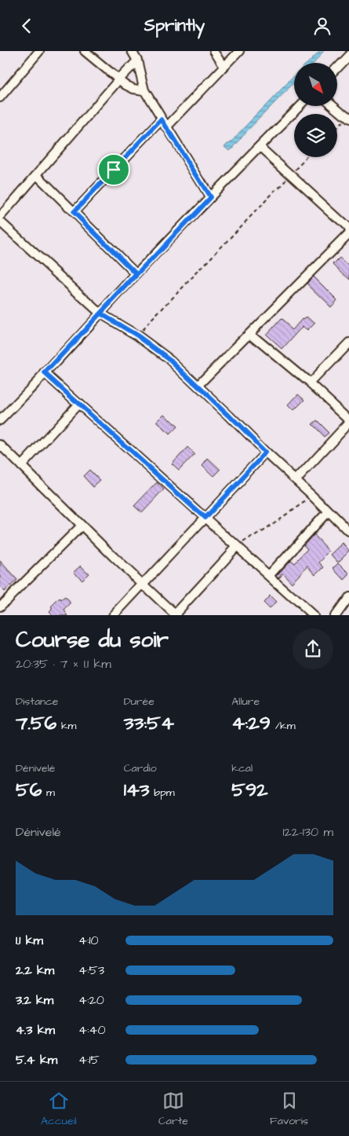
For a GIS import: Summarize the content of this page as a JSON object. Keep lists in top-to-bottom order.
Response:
{
  "north": "bottom right",
  "page": {
    "header": "Sprintly",
    "heading": ["Course du soir", "20:35 · 7 × 1.1 km"],
    "stats": [
      ["Distance", "7.56 km"],
      ["Durée", "33:54"],
      ["Allure", "4:29 /km"],
      ["Dénivelé", "56 m"],
      ["Cardio", "143 bpm"],
      ["kcal", "592"]
    ],
    "chart": ["Dénivelé", "122–130 m"],
    "list": [
      {
        "name": "1.1 km",
        "note": "4:10"
      },
      {
        "name": "2.2 km",
        "note": "4:53"
      },
      {
        "name": "3.2 km",
        "note": "4:20"
      },
      {
        "name": "4.3 km",
        "note": "4:40"
      },
      {
        "name": "5.4 km",
        "note": "4:15"
      }
    ],
    "tabs": ["Accueil", "Carte", "Favoris"]
  }
}
